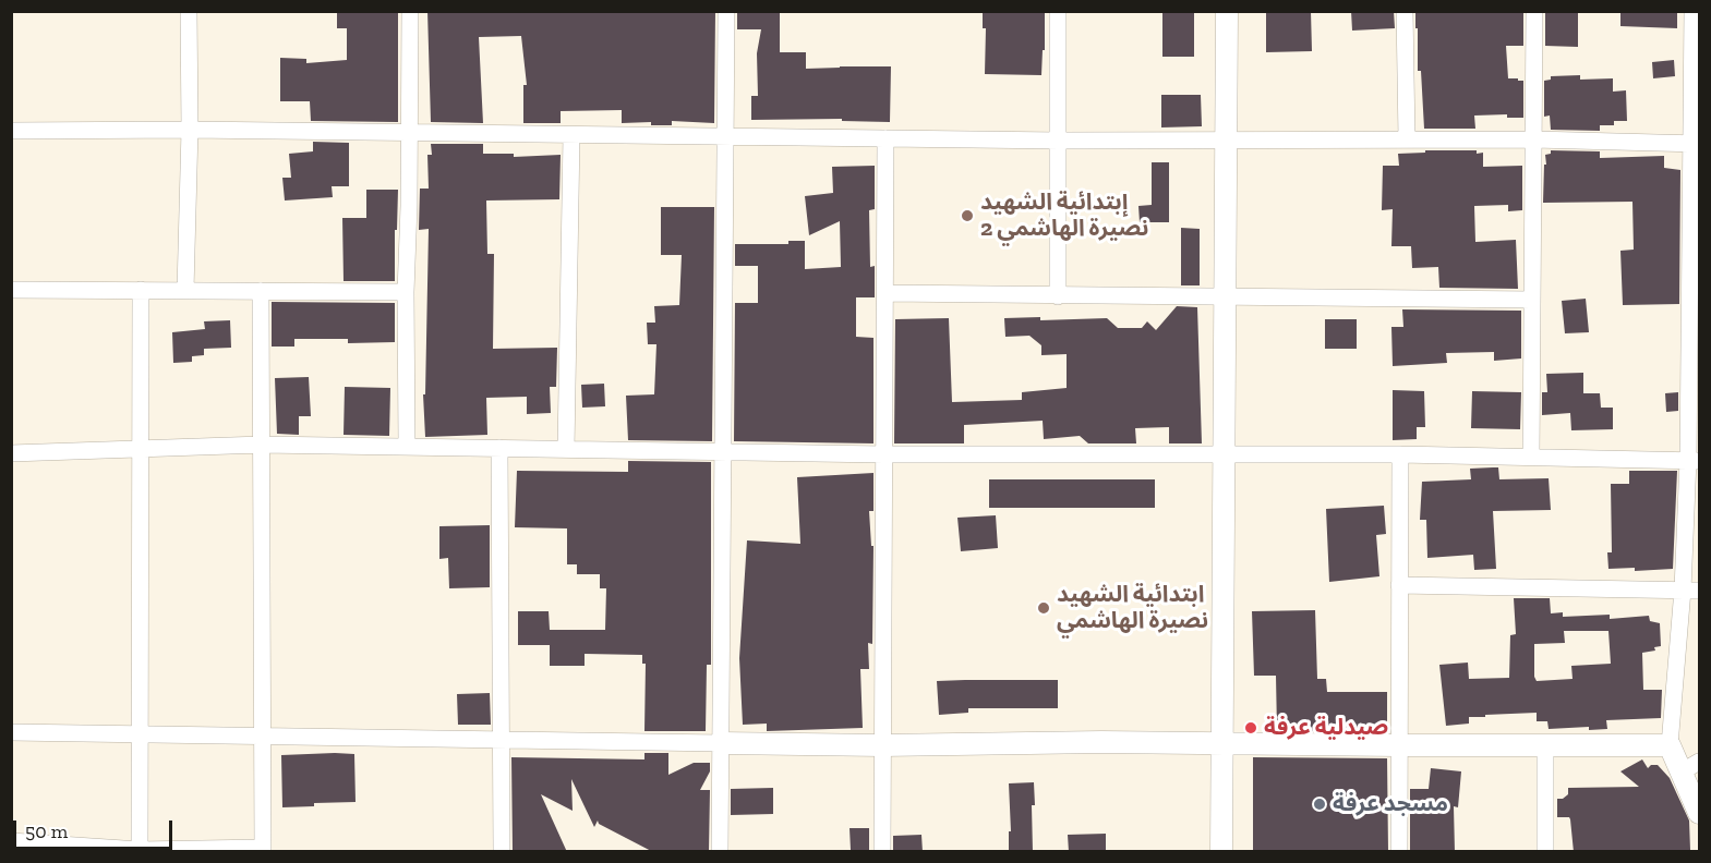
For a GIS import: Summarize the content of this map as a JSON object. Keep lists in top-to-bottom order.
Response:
{
  "places": [
    "إبتدائية الشهيد نصيرة الهاشمي 2",
    "ابتدائية الشهيد نصيرة الهاشمي",
    "صيدلية عرفة",
    "مسجد عرفة"
  ],
  "scale_bar": "50 m"
}
